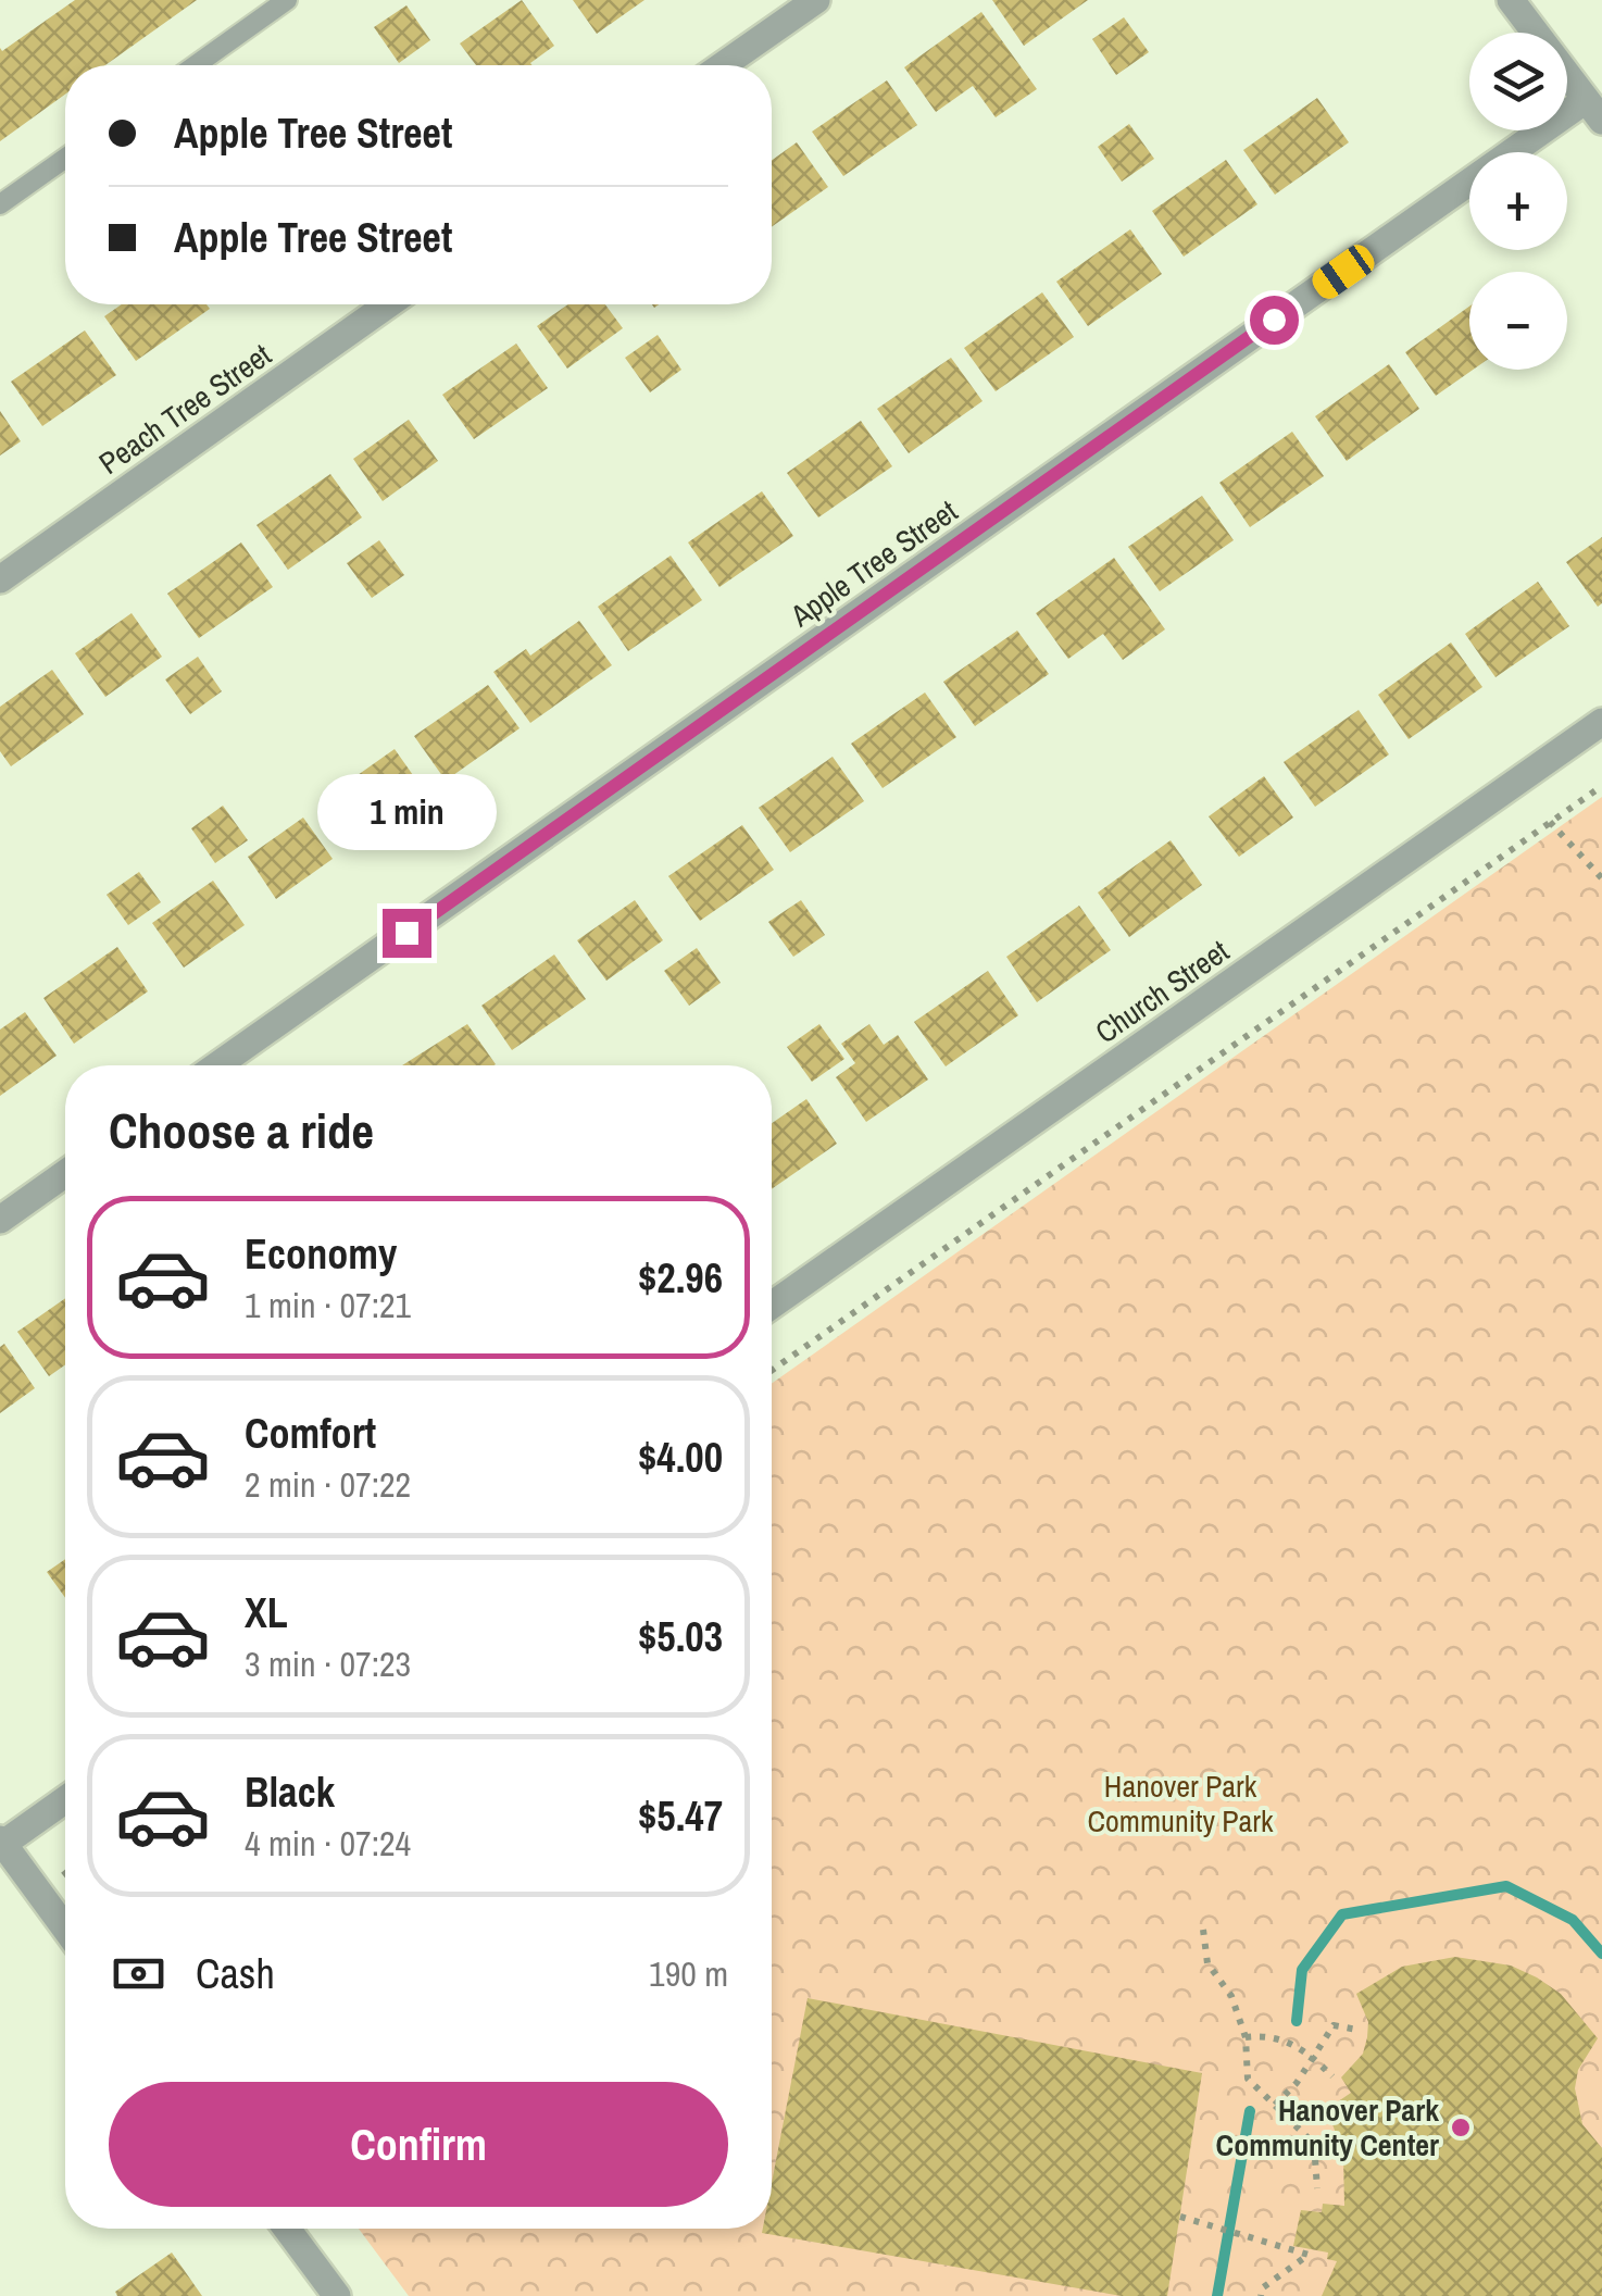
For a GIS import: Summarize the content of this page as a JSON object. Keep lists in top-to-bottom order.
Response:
{
  "streets": {
    "street": ["Peach Tree Street", "Apple Tree Street", "Church Street"]
  },
  "parks": ["Hanover Park Community Park"],
  "places": ["Hanover Park Community Center"],
  "page": {
    "map_buttons": ["+", "−"],
    "banner": ["Apple Tree Street", "Apple Tree Street"],
    "bubble": "1 min",
    "heading": "Choose a ride",
    "list": [
      {
        "name": "Economy",
        "note": "1 min · 07:21",
        "value": "$2.96"
      },
      {
        "name": "Comfort",
        "note": "2 min · 07:22",
        "value": "$4.00"
      },
      {
        "name": "XL",
        "note": "3 min · 07:23",
        "value": "$5.03"
      },
      {
        "name": "Black",
        "note": "4 min · 07:24",
        "value": "$5.47"
      }
    ],
    "pay": ["Cash", "190 m"],
    "buttons": "Confirm"
  }
}
